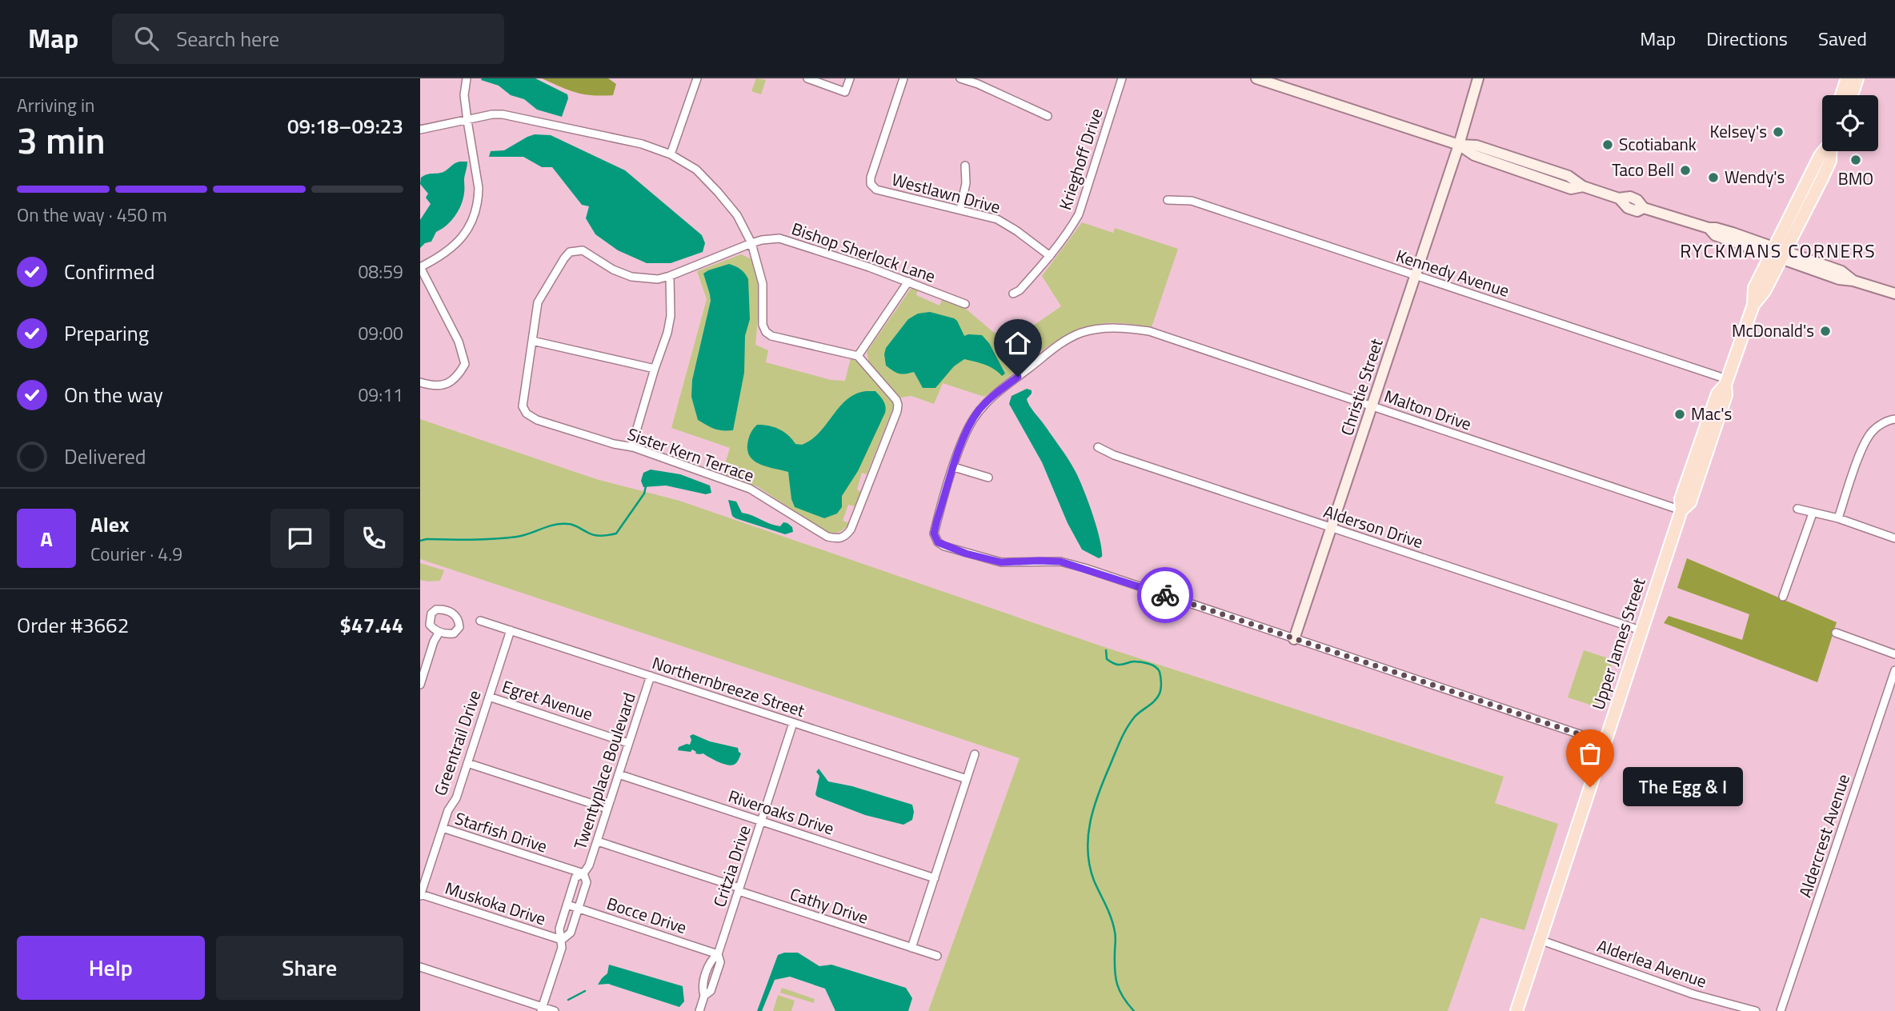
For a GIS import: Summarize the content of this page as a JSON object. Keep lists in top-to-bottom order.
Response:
{
  "streets": {
    "main road": ["Christie Street", "Upper James Street"],
    "street": [
      "Krieghoff Drive",
      "Westlawn Drive",
      "Bishop Sherlock Lane",
      "Kennedy Avenue",
      "Malton Drive",
      "Sister Kern Terrace",
      "Alderson Drive",
      "Northernbreeze Street",
      "Egret Avenue",
      "Greentrail Drive",
      "Twentyplace Boulevard",
      "Riveroaks Drive",
      "Starfish Drive",
      "Aldercrest Avenue",
      "Critzia Drive",
      "Muskoka Drive",
      "Cathy Drive",
      "Bocce Drive",
      "Alderlea Avenue"
    ]
  },
  "crossings": [
    ["Krieghoff Drive", "Westlawn Drive"],
    ["Bishop Sherlock Lane", "Sister Kern Terrace"],
    ["Kennedy Avenue", "Christie Street"],
    ["Kennedy Avenue", "Upper James Street"],
    ["Christie Street", "Malton Drive"],
    ["Christie Street", "Alderson Drive"],
    ["Malton Drive", "Upper James Street"],
    ["Alderson Drive", "Upper James Street"],
    ["Upper James Street", "Alderlea Avenue"],
    ["Northernbreeze Street", "Greentrail Drive"],
    ["Northernbreeze Street", "Twentyplace Boulevard"],
    ["Northernbreeze Street", "Critzia Drive"],
    ["Egret Avenue", "Greentrail Drive"],
    ["Egret Avenue", "Twentyplace Boulevard"],
    ["Greentrail Drive", "Starfish Drive"],
    ["Greentrail Drive", "Muskoka Drive"],
    ["Twentyplace Boulevard", "Riveroaks Drive"],
    ["Twentyplace Boulevard", "Starfish Drive"],
    ["Twentyplace Boulevard", "Muskoka Drive"],
    ["Twentyplace Boulevard", "Cathy Drive"],
    ["Twentyplace Boulevard", "Bocce Drive"],
    ["Riveroaks Drive", "Critzia Drive"],
    ["Critzia Drive", "Cathy Drive"],
    ["Critzia Drive", "Bocce Drive"]
  ],
  "districts": ["RYCKMANS CORNERS"],
  "places": [
    "Kelsey's",
    "Scotiabank",
    "BMO",
    "Taco Bell",
    "Wendy's",
    "McDonald's",
    "Mac's",
    "The Egg & I"
  ],
  "page": {
    "header": "Map",
    "search": "Search here",
    "nav": ["Map", "Directions", "Saved"],
    "heading": ["3 min", "Arriving in", "09:18–09:23"],
    "panel": [
      "Alex",
      "Courier · 4.9",
      "Order #3662",
      "$47.44"
    ],
    "bar": "On the way · 450 m",
    "list": [
      ["Confirmed", "08:59"],
      ["Preparing", "09:00"],
      ["On the way", "09:11"],
      "Delivered"
    ],
    "round": "A",
    "bubble": "The Egg & I",
    "buttons": ["Help", "Share"]
  }
}
